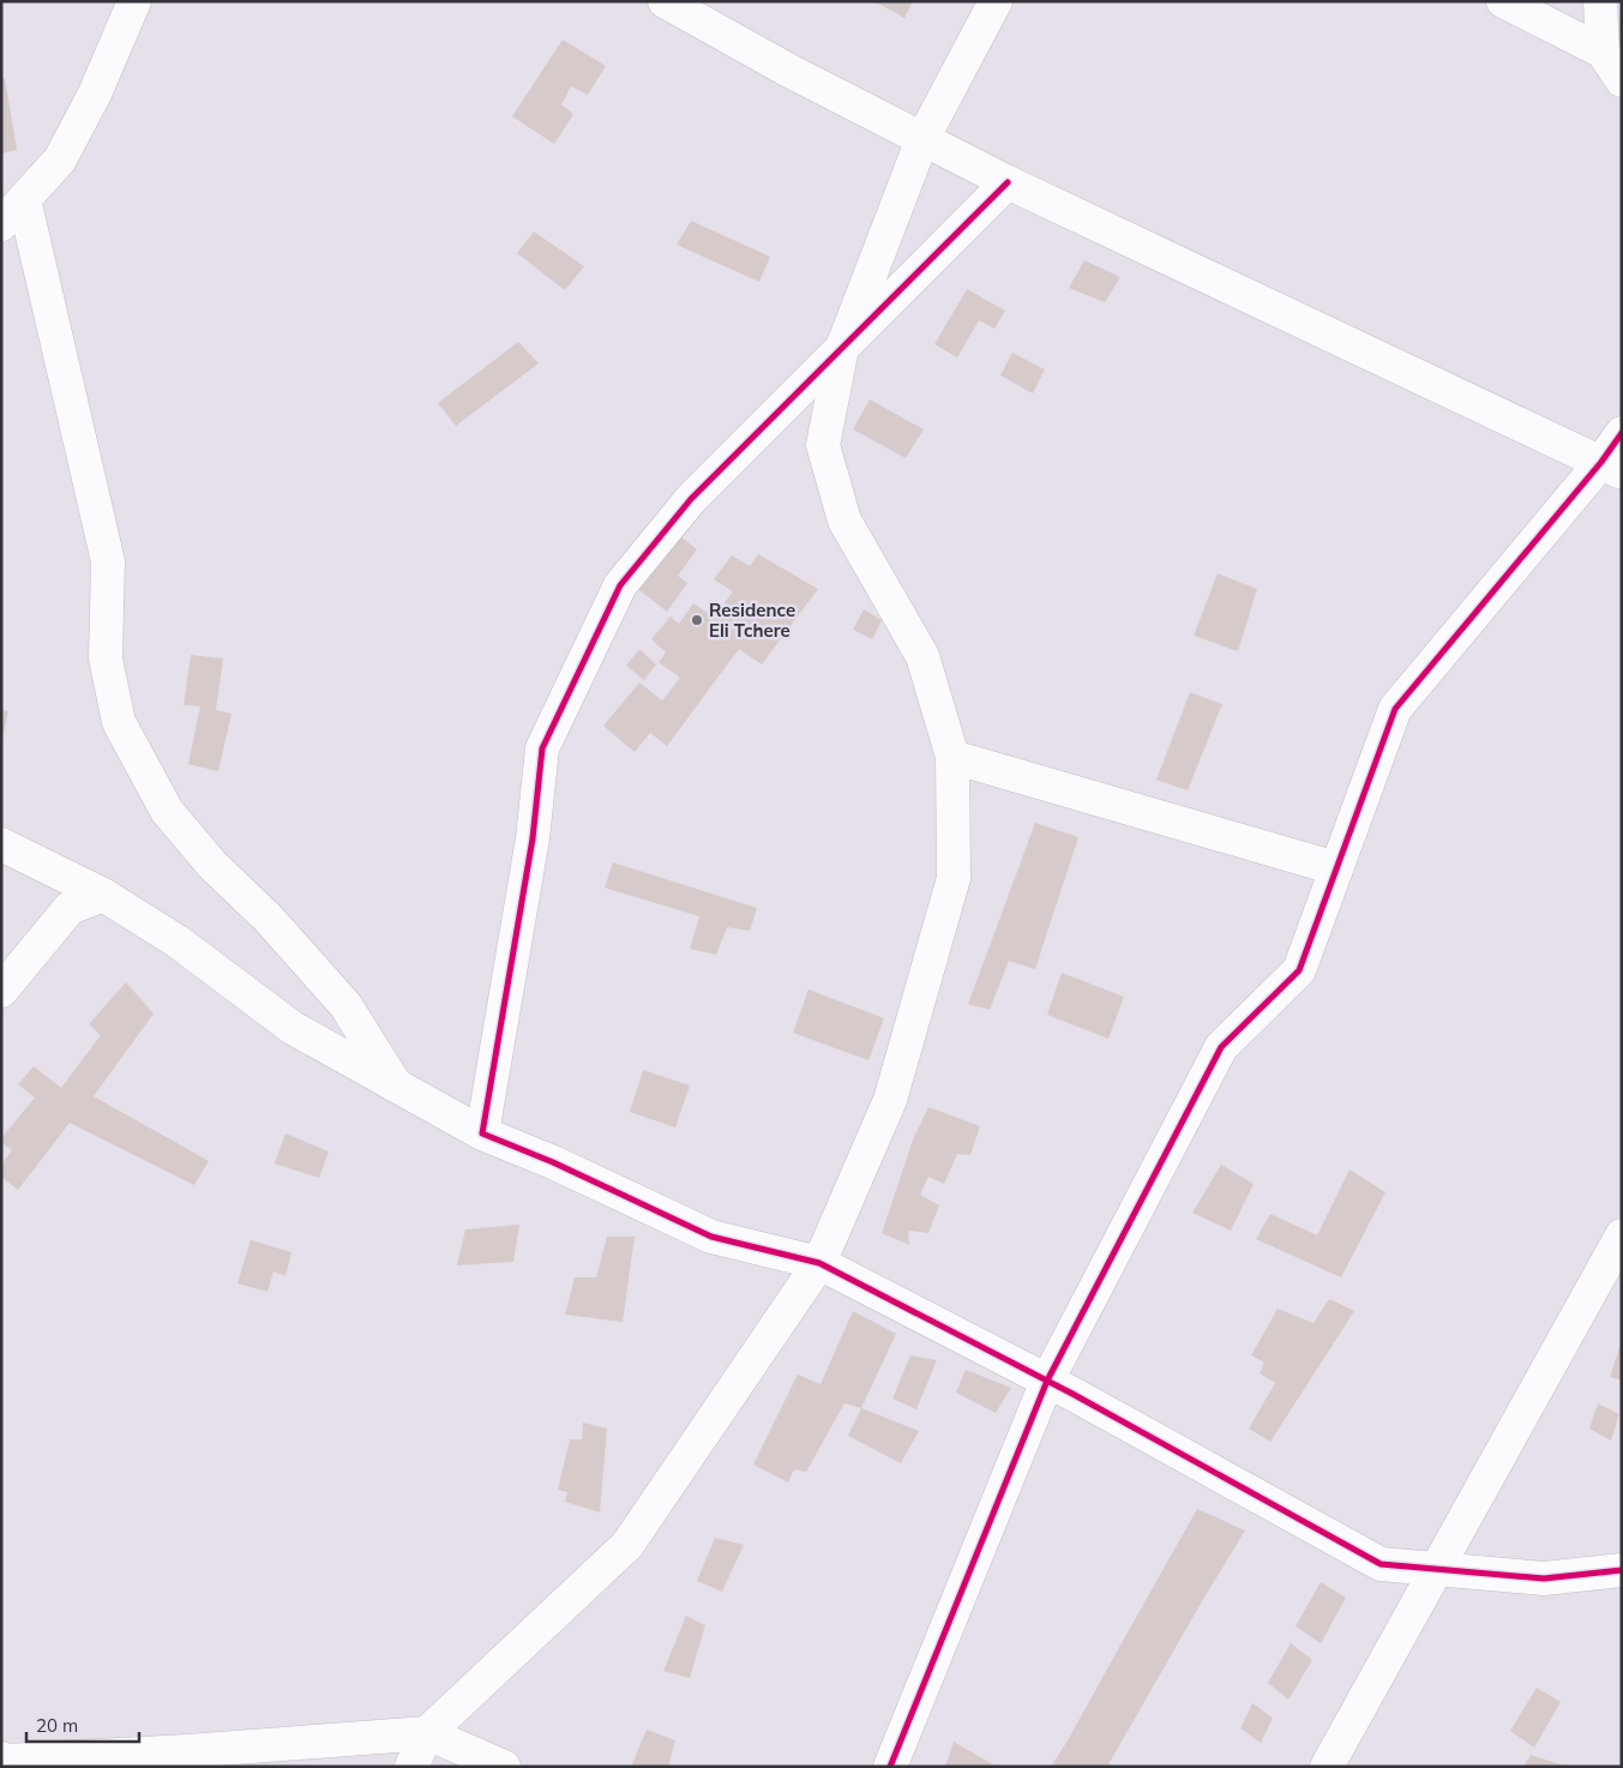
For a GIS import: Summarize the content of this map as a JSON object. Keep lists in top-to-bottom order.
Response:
{
  "places": ["Residence Eli Tchere"],
  "scale_bar": "20 m"
}
